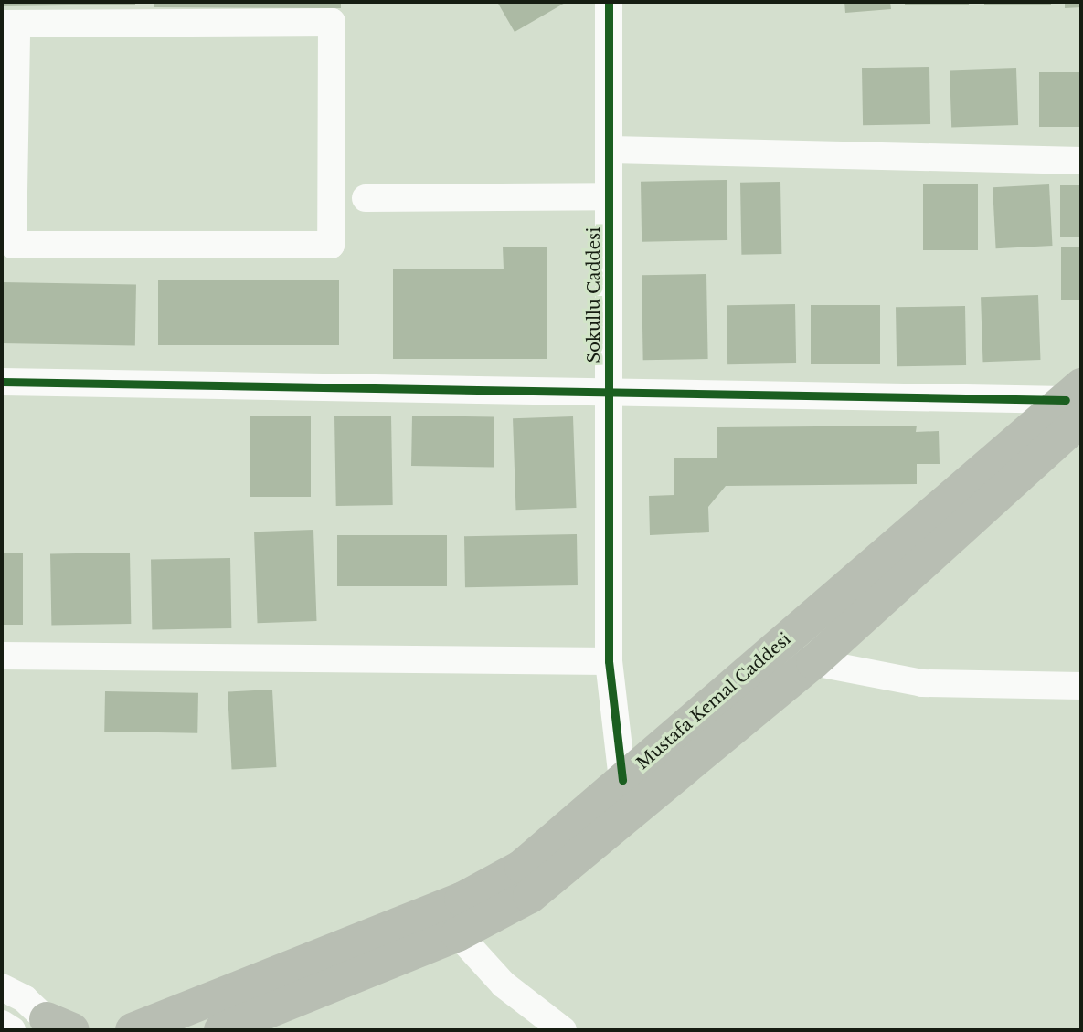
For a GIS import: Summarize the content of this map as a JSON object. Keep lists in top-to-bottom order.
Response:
{
  "streets": {
    "main road": ["Mustafa Kemal Caddesi"],
    "street": ["Sokullu Caddesi"]
  },
  "crossings": [
    ["Sokullu Caddesi", "Mustafa Kemal Caddesi"]
  ]
}
